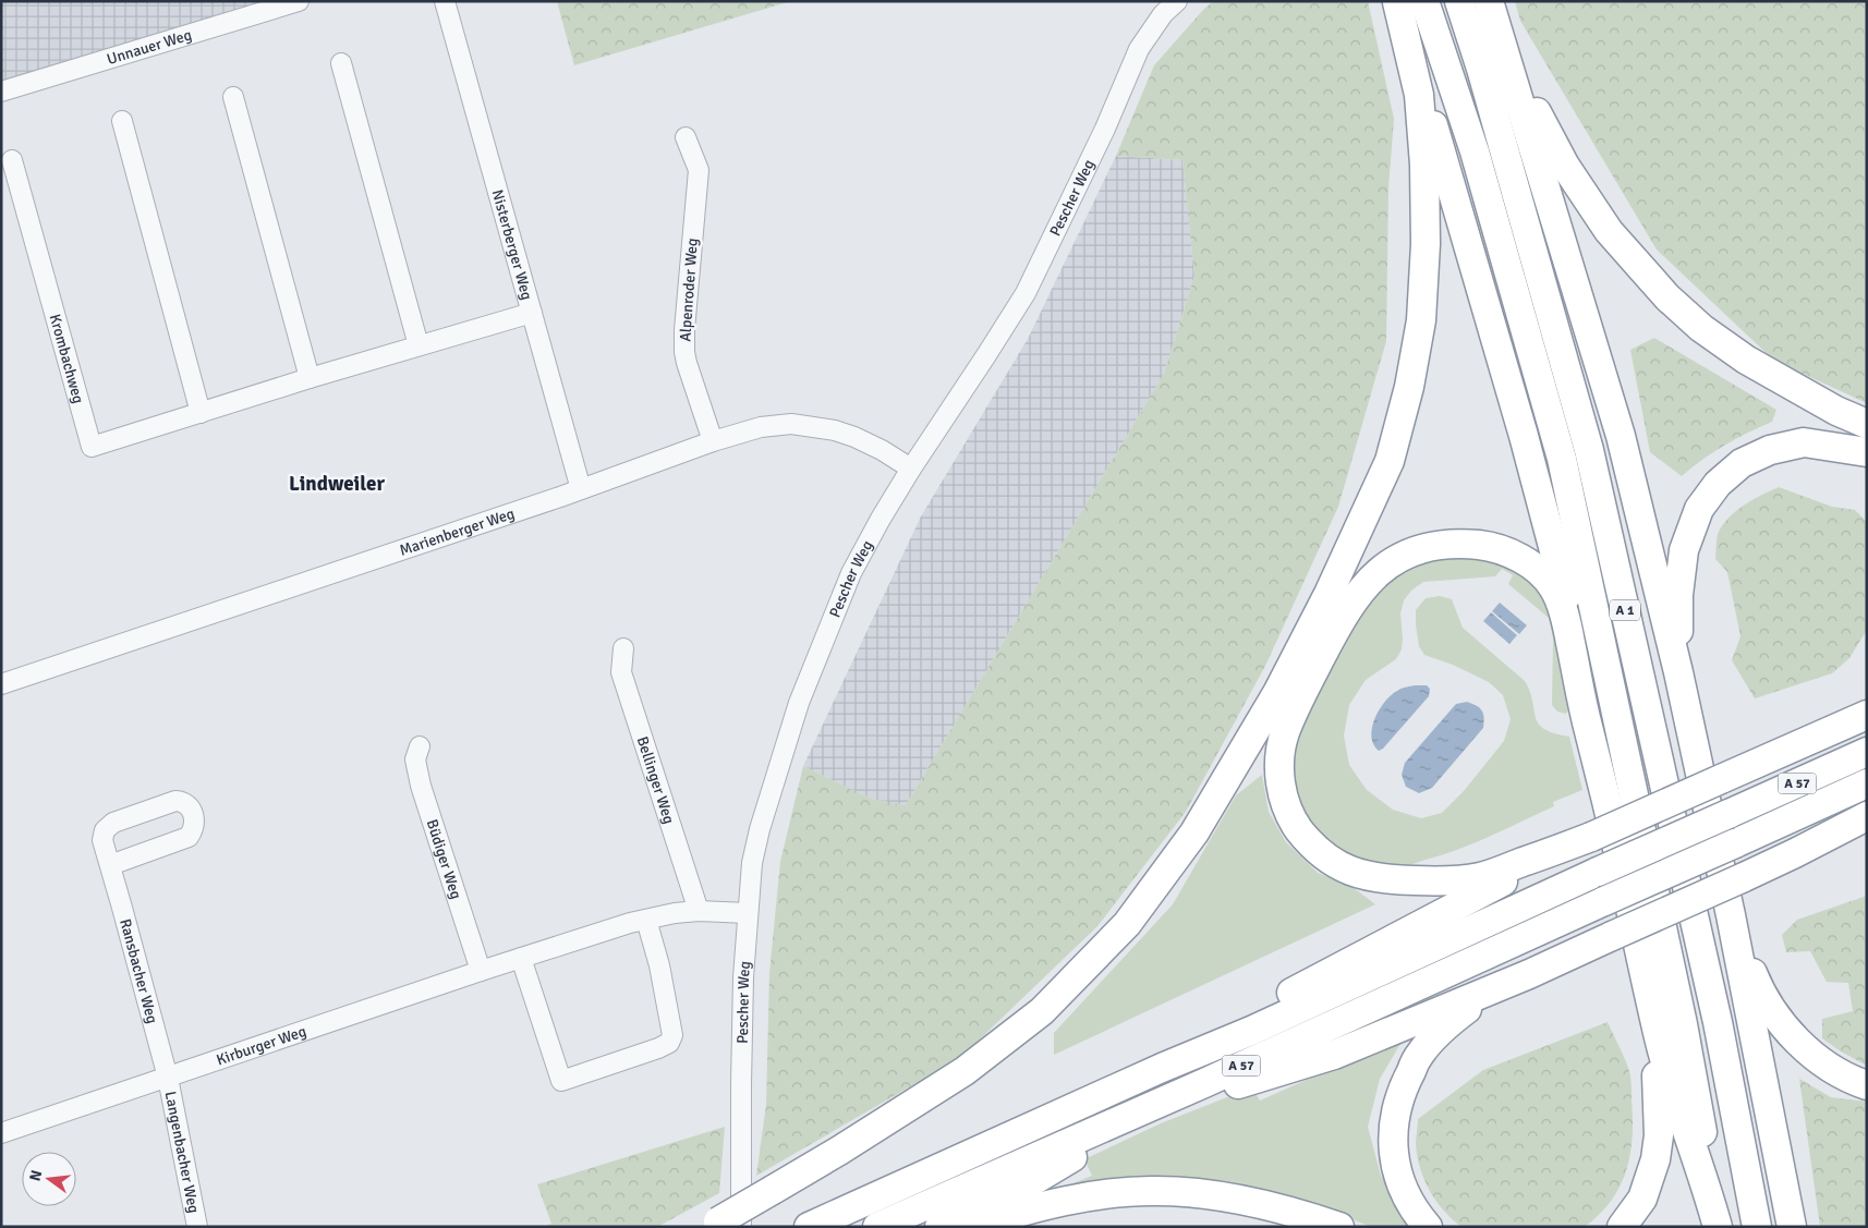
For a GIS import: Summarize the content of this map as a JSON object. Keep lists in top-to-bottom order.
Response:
{
  "streets": {
    "highway": ["A 1", "A 57"],
    "street": [
      "Unnauer Weg",
      "Pescher Weg",
      "Nisterberger Weg",
      "Alpenroder Weg",
      "Krombachweg",
      "Marienberger Weg",
      "Bellinger Weg",
      "Büdiger Weg",
      "Ransbacher Weg",
      "Kirburger Weg",
      "Langenbacher Weg"
    ]
  },
  "crossings": [
    ["Pescher Weg", "Marienberger Weg"],
    ["Pescher Weg", "Kirburger Weg"],
    ["Nisterberger Weg", "Krombachweg"],
    ["Nisterberger Weg", "Marienberger Weg"],
    ["Alpenroder Weg", "Marienberger Weg"],
    ["Bellinger Weg", "Kirburger Weg"],
    ["Büdiger Weg", "Kirburger Weg"],
    ["Ransbacher Weg", "Kirburger Weg"],
    ["Ransbacher Weg", "Langenbacher Weg"],
    ["Kirburger Weg", "Langenbacher Weg"]
  ],
  "districts": ["Lindweiler"],
  "north": "left"
}
